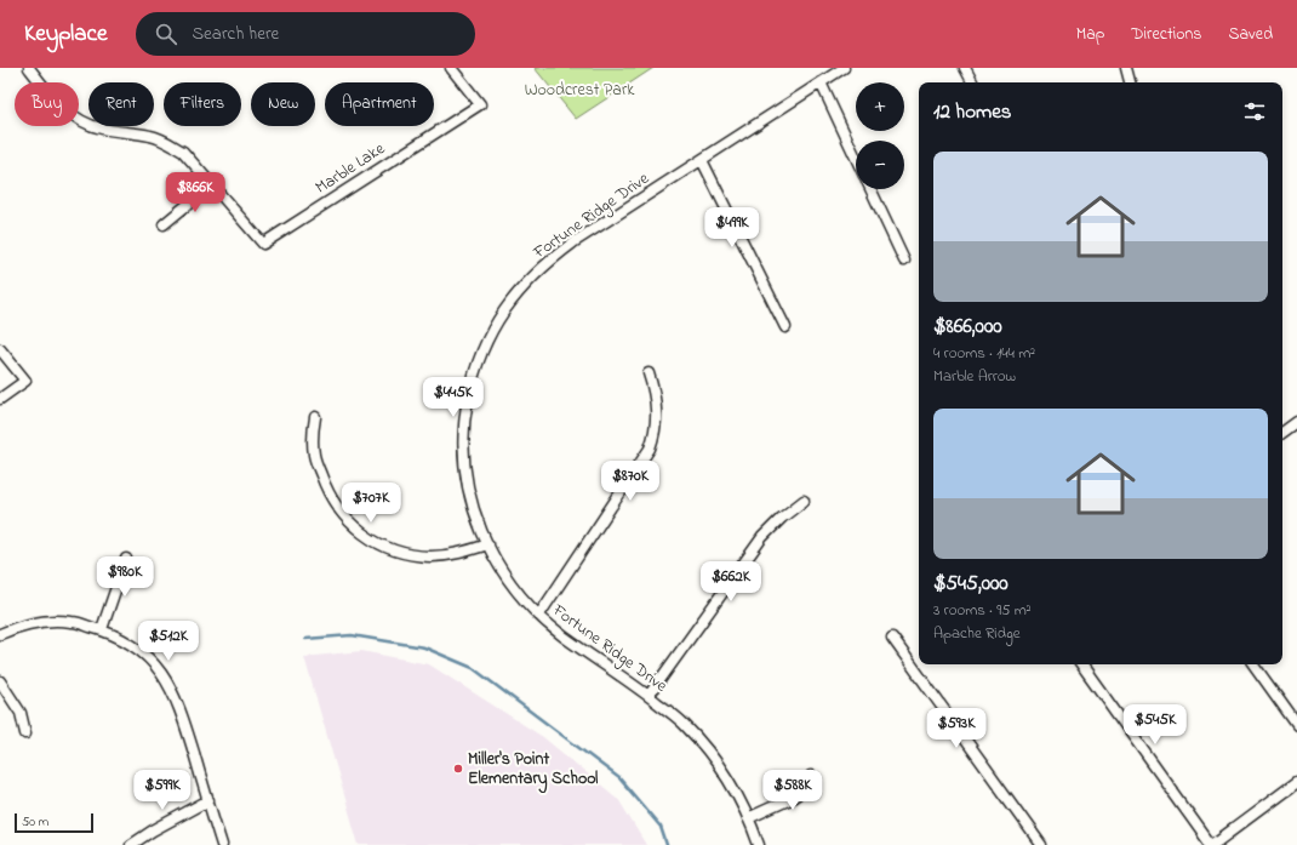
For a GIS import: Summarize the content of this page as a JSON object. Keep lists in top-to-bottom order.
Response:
{
  "streets": {
    "street": ["Marble Lake", "Fortune Ridge Drive"]
  },
  "parks": ["Woodcrest Park"],
  "places": ["Miller's Point Elementary School"],
  "scale_bar": "50 m",
  "page": {
    "header": "Keyplace",
    "search": "Search here",
    "nav": ["Map", "Directions", "Saved"],
    "map_buttons": ["+", "−"],
    "chip": [
      "Buy",
      "Rent",
      "Filters",
      "New",
      "Apartment"
    ],
    "heading": "12 homes",
    "list": [
      {
        "name": "$866,000",
        "note": "4 rooms · 144 m² · Marble Arrow"
      },
      {
        "name": "$545,000",
        "note": "3 rooms · 95 m² · Apache Ridge"
      }
    ],
    "price": [
      "$866K",
      "$499K",
      "$445K",
      "$870K",
      "$707K",
      "$980K",
      "$662K",
      "$512K",
      "$545K",
      "$593K",
      "$599K",
      "$588K"
    ],
    "scale": "50 m"
  }
}
